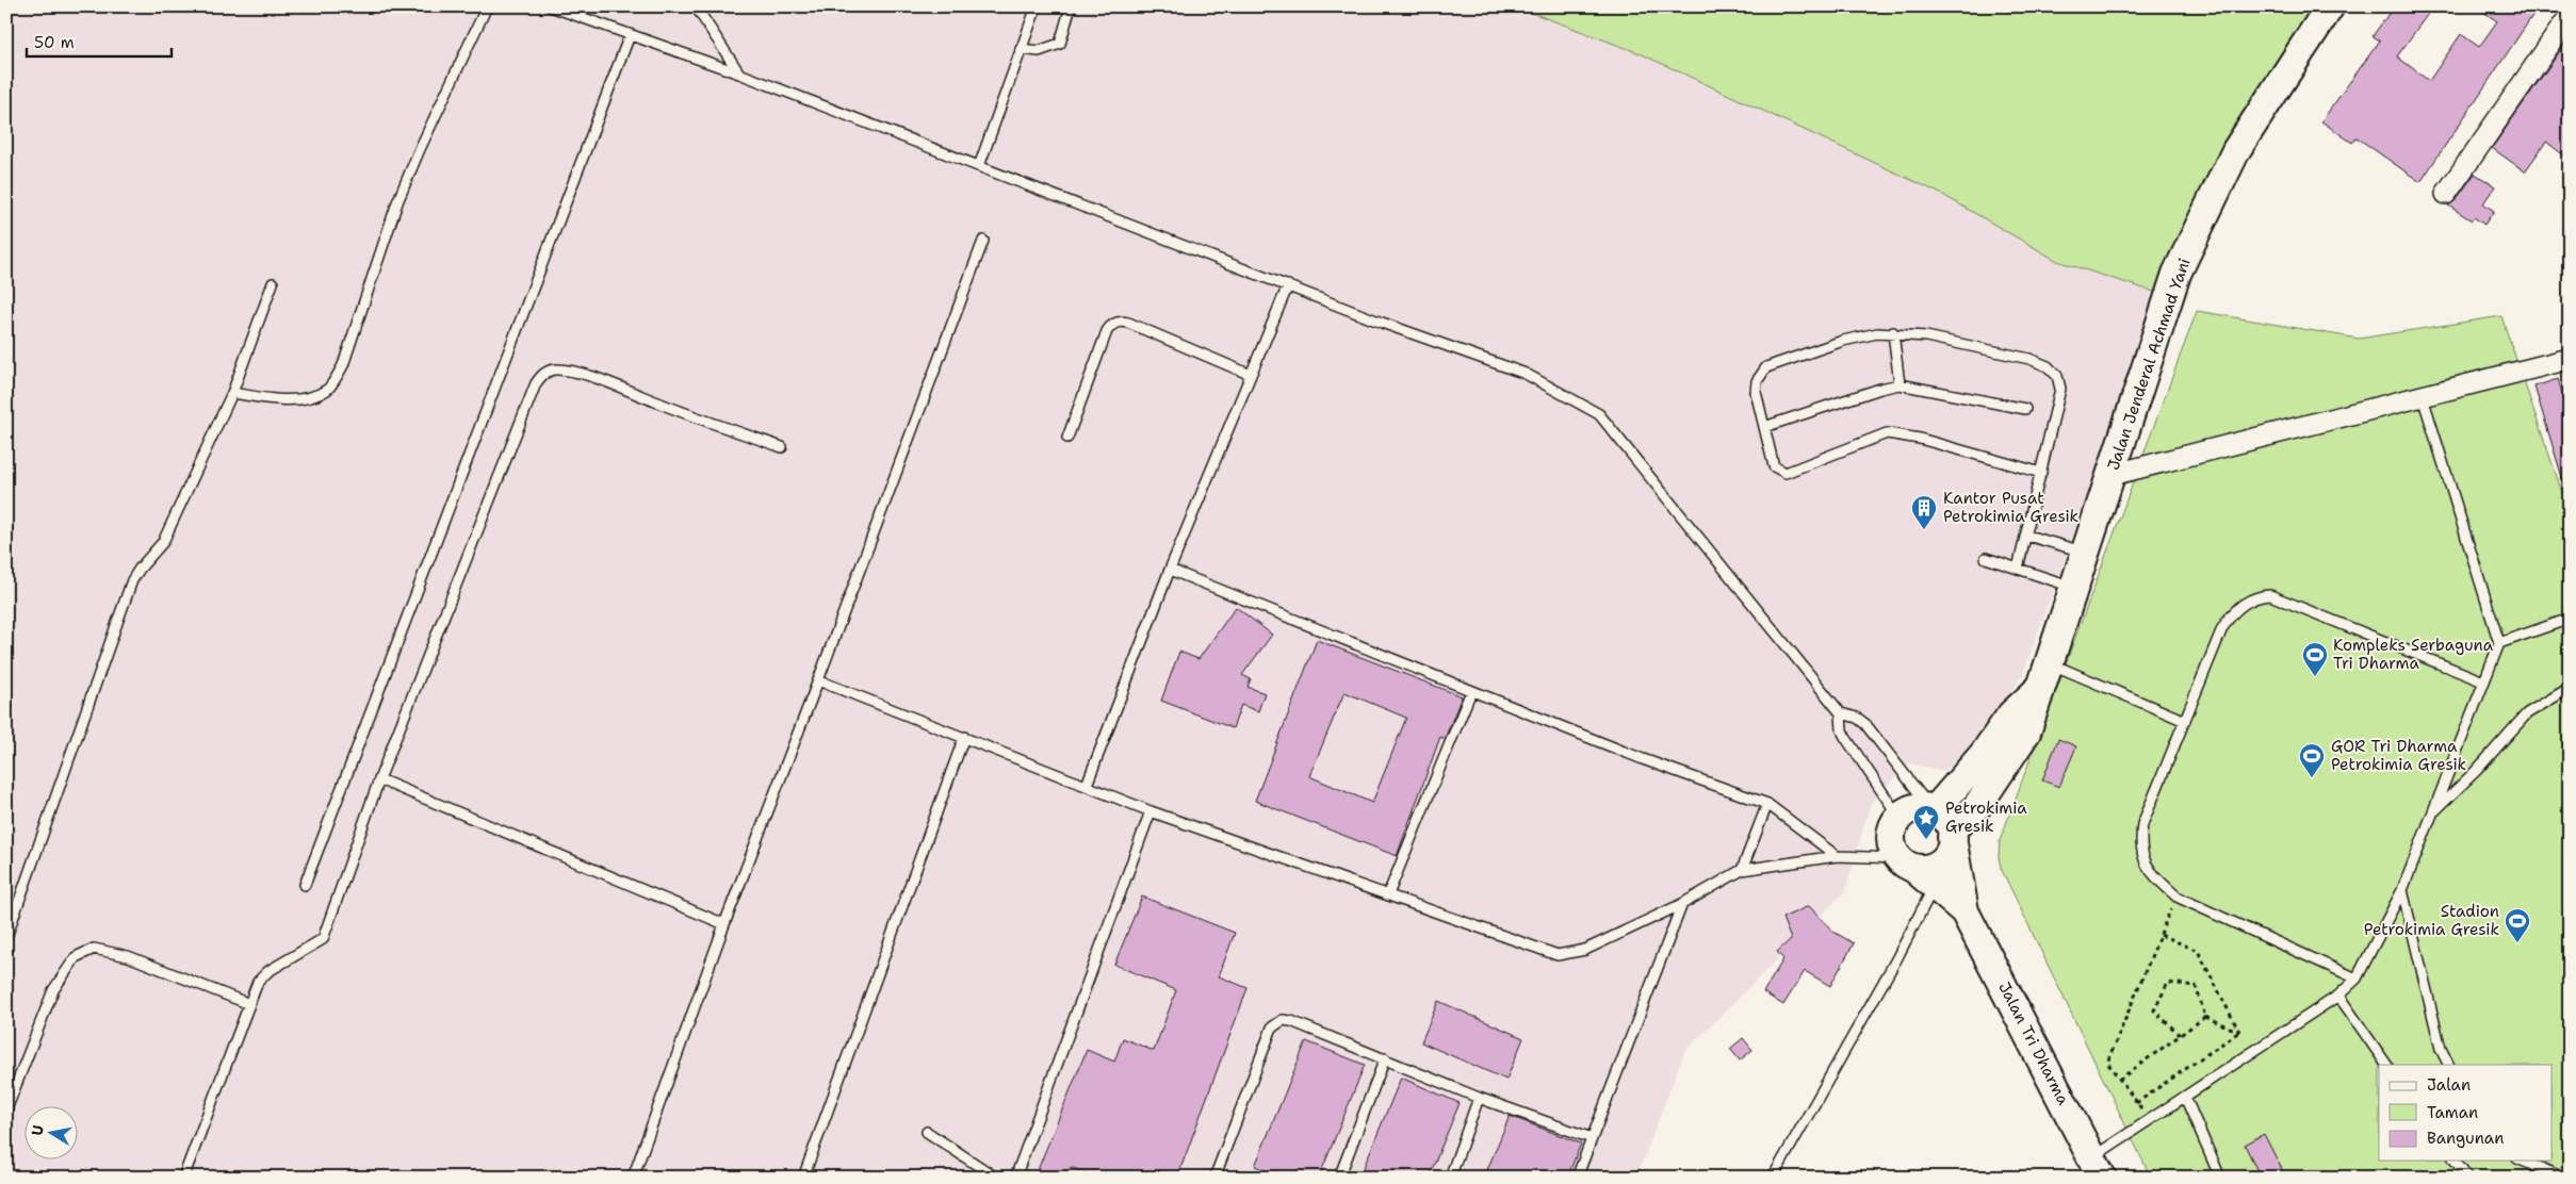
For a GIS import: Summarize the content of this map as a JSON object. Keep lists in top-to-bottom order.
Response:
{
  "streets": {
    "main road": ["Jalan Jenderal Achmad Yani", "Jalan Tri Dharma"]
  },
  "places": {
    "building": ["Kantor Pusat Petrokimia Gresik"],
    "sports": ["Kompleks Serbaguna Tri Dharma", "GOR Tri Dharma Petrokimia Gresik", "Stadion Petrokimia Gresik"],
    "place": ["Petrokimia Gresik"]
  },
  "legend": ["Jalan", "Taman", "Bangunan"],
  "scale_bar": "50 m",
  "north": "left"
}
